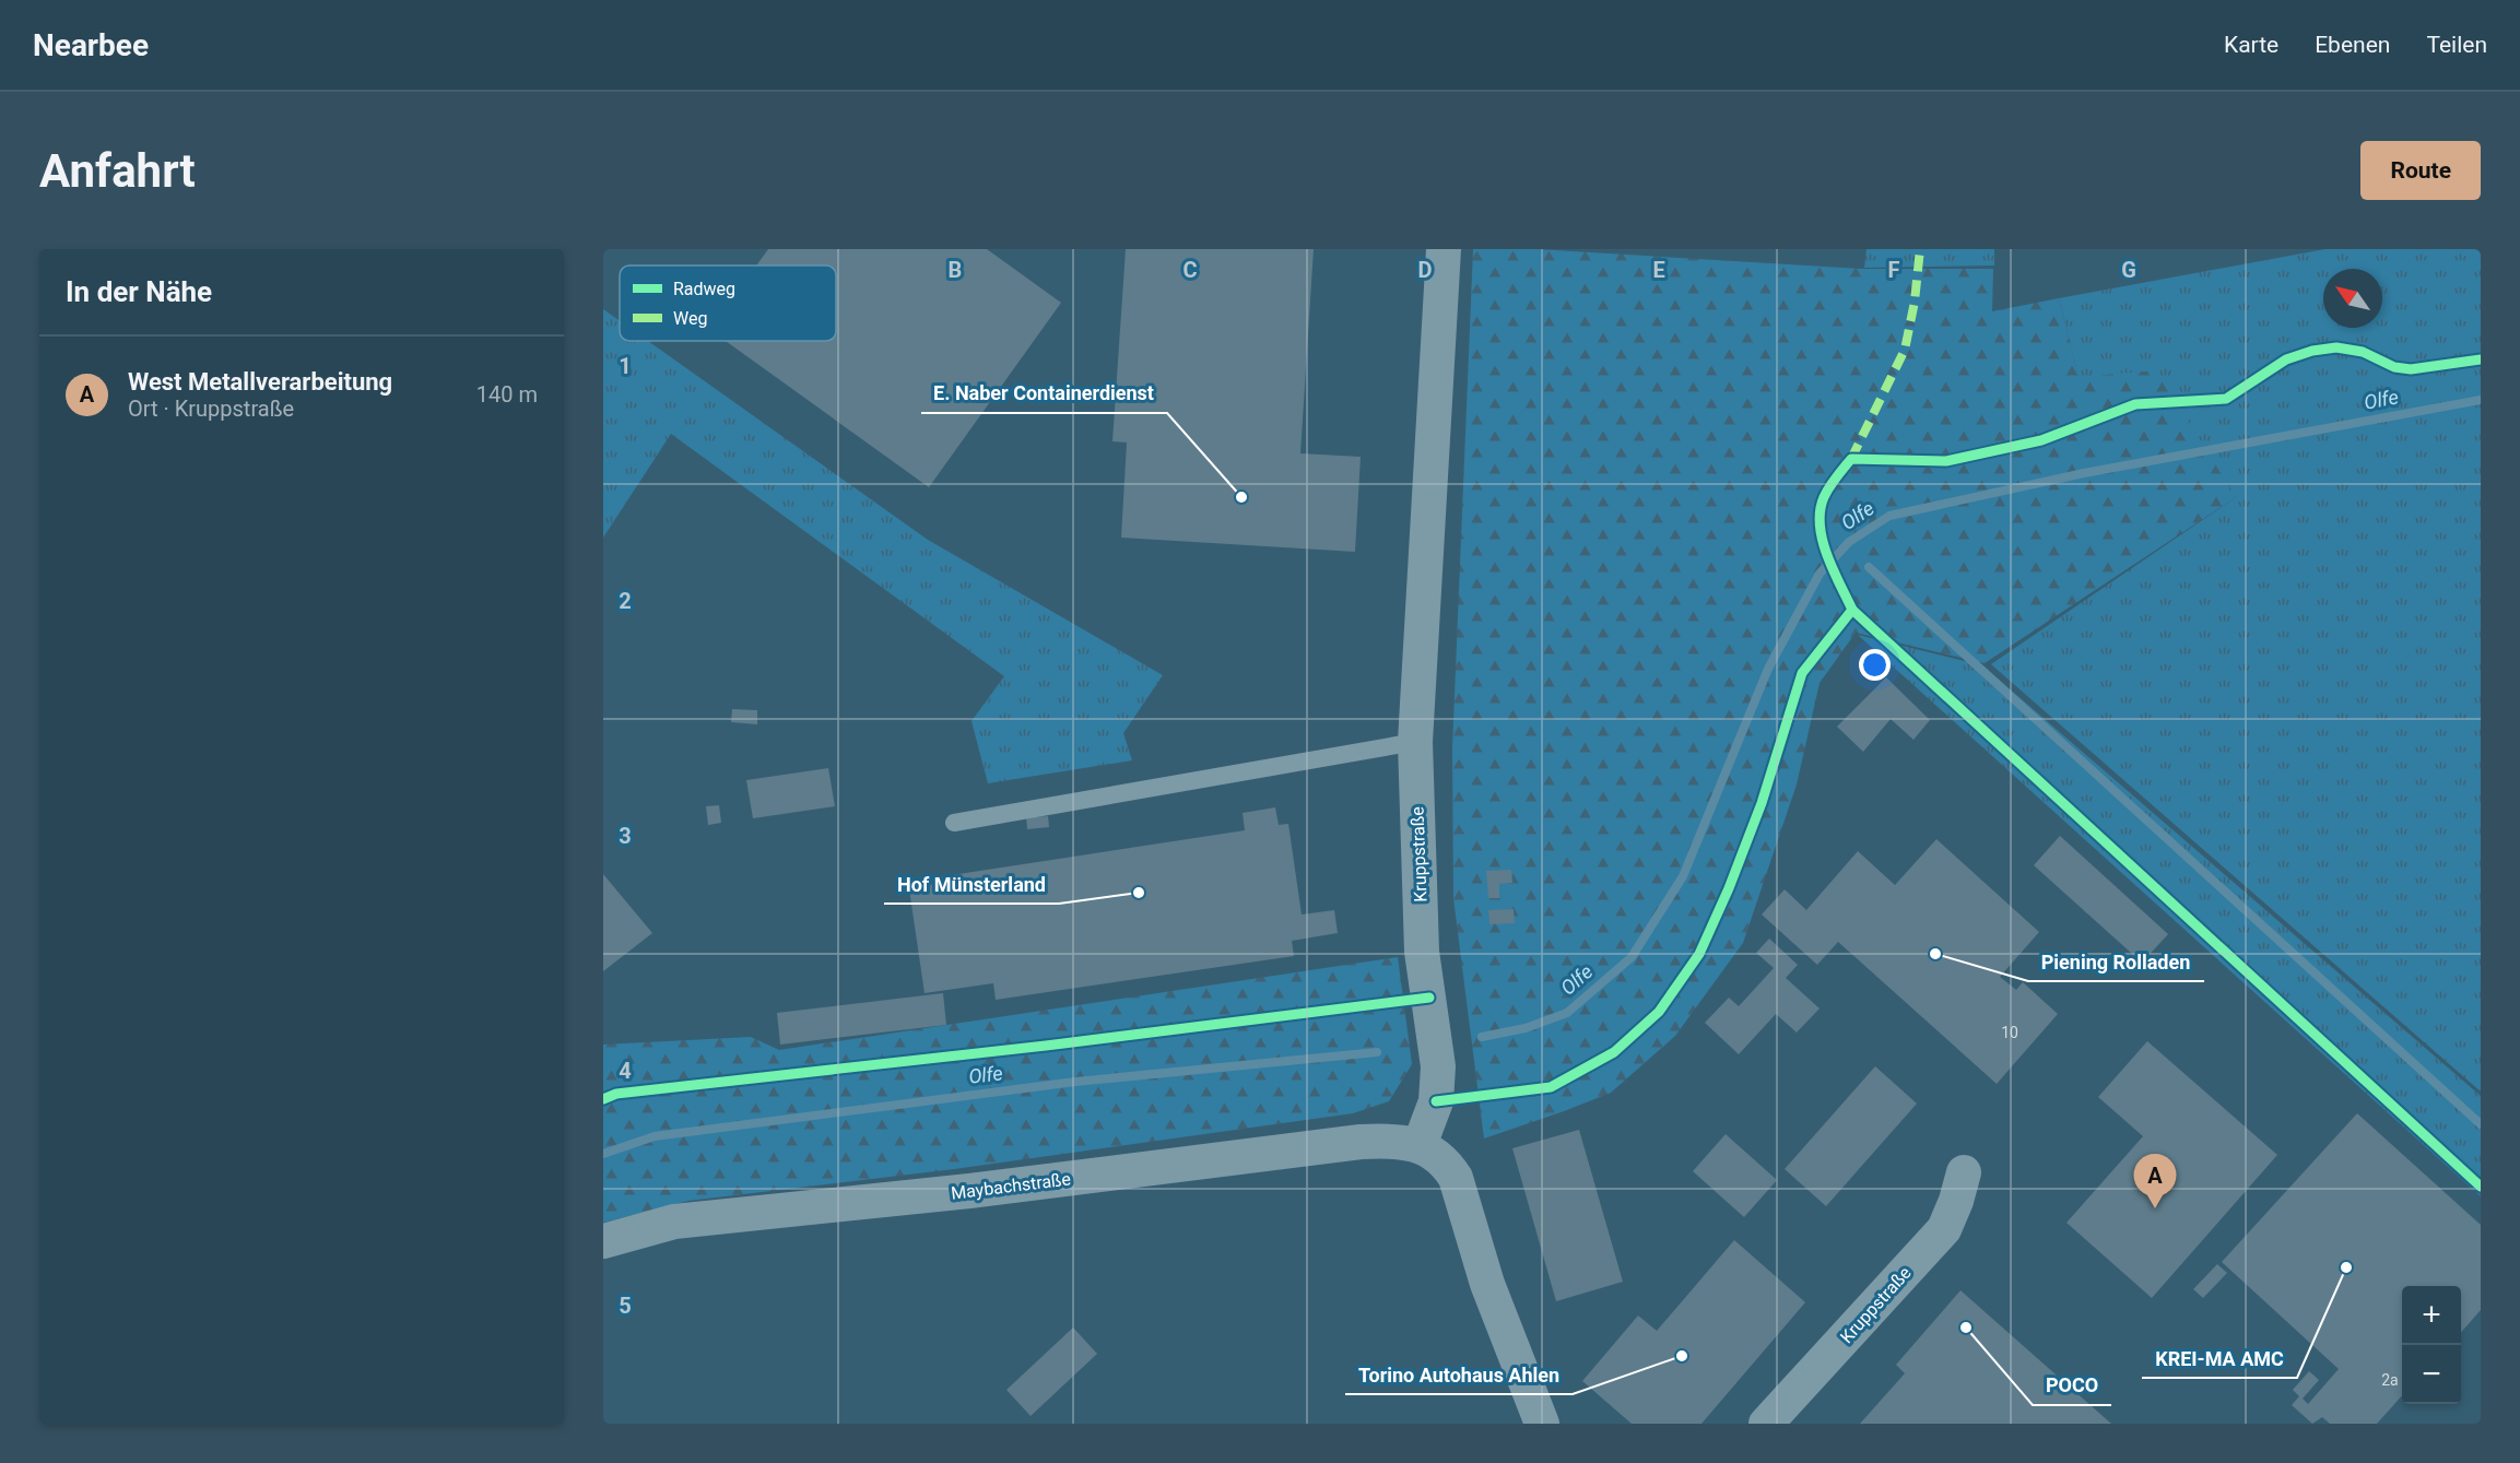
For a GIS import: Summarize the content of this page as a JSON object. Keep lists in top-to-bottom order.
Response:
{
  "streets": {
    "street": ["Kruppstraße", "Maybachstraße"]
  },
  "crossings": [
    ["Kruppstraße", "Maybachstraße"]
  ],
  "water": ["Olfe"],
  "places": [
    "E. Naber Containerdienst",
    "Hof Münsterland",
    "Piening Rolladen",
    "KREI-MA AMC",
    "POCO",
    "Torino Autohaus Ahlen"
  ],
  "house_numbers": ["10", "2a"],
  "legend": ["Radweg", "Weg"],
  "north": "top left",
  "page": {
    "header": "Nearbee",
    "nav": ["Karte", "Ebenen", "Teilen"],
    "buttons": "Route",
    "title": "Anfahrt",
    "heading": "In der Nähe",
    "list": [
      {
        "mark": "A",
        "name": "West Metallverarbeitung",
        "note": "Ort · Kruppstraße",
        "value": "140 m"
      }
    ],
    "pins": "A",
    "map_buttons": ["+", "−"]
  },
  "grid": {
    "columns": [
      "B",
      "C",
      "D",
      "E",
      "F",
      "G"
    ],
    "rows": [
      "1",
      "2",
      "3",
      "4",
      "5"
    ]
  }
}
